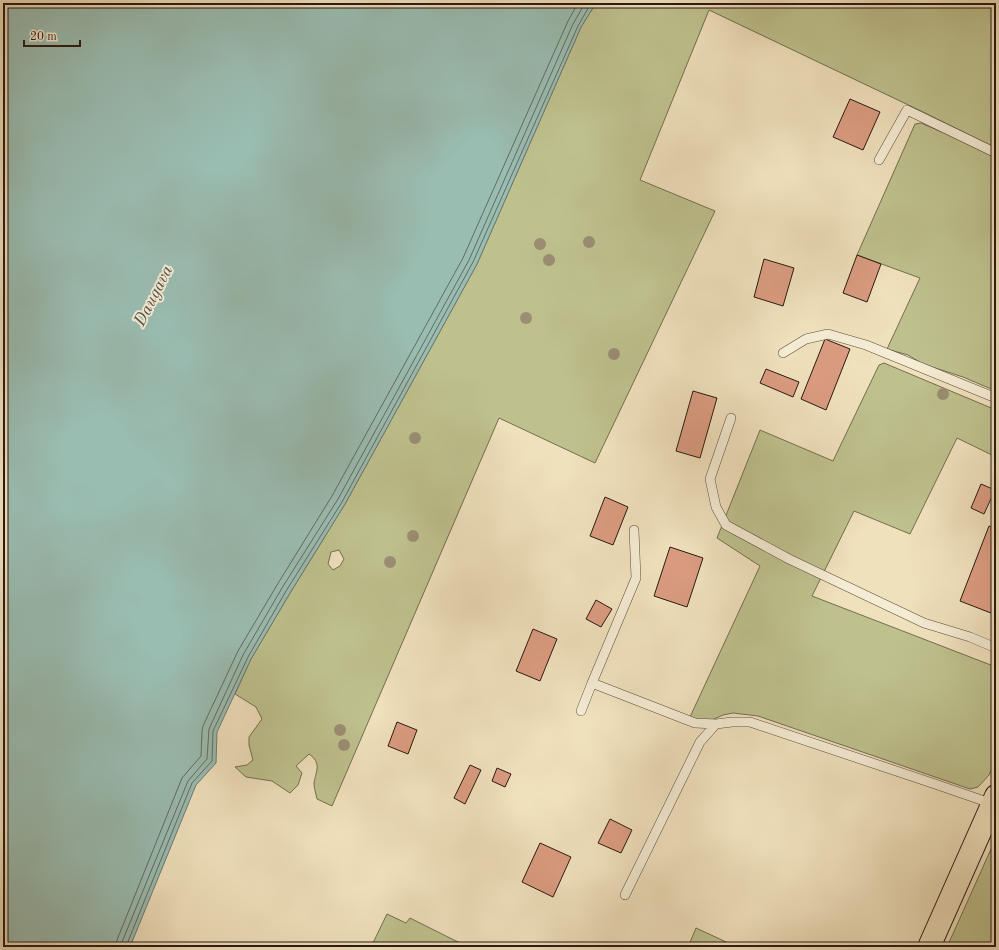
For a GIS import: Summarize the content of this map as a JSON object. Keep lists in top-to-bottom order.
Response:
{
  "water": ["Daugava"],
  "scale_bar": "20 m"
}
